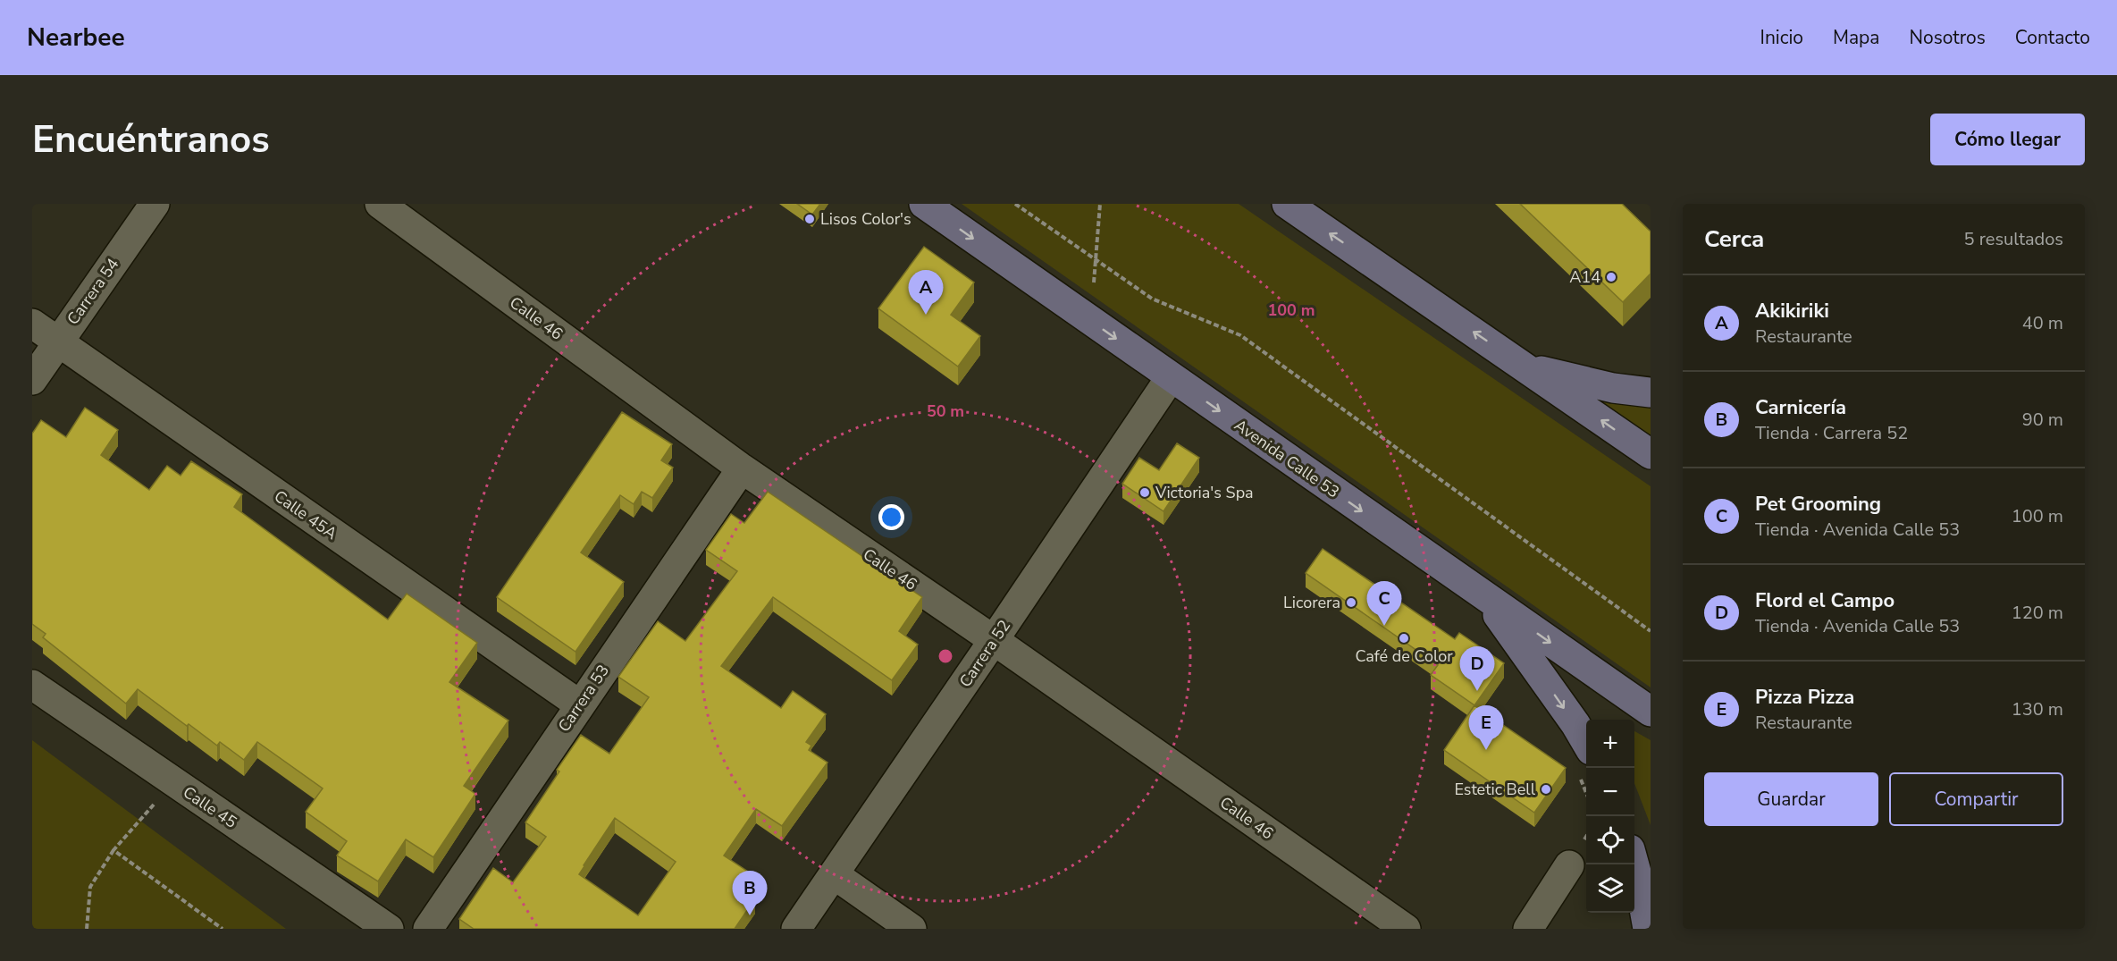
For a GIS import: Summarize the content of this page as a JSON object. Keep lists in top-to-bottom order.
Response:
{
  "streets": {
    "main road": ["Avenida Calle 53"],
    "street": [
      "Carrera 54",
      "Calle 46",
      "Calle 45A",
      "Carrera 52",
      "Carrera 53",
      "Calle 45"
    ]
  },
  "crossings": [
    ["Carrera 54", "Calle 45A"],
    ["Calle 46", "Carrera 52"],
    ["Calle 46", "Carrera 53"],
    ["Avenida Calle 53", "Carrera 52"],
    ["Calle 45A", "Carrera 53"]
  ],
  "places": [
    "Lisos Color's",
    "A14",
    "Victoria's Spa",
    "Licorera",
    "Café de Color",
    "Estetic Bell"
  ],
  "page": {
    "header": "Nearbee",
    "nav": [
      "Inicio",
      "Mapa",
      "Nosotros",
      "Contacto"
    ],
    "buttons": [
      "Cómo llegar",
      ["Guardar", "Compartir"]
    ],
    "title": "Encuéntranos",
    "heading": ["Cerca", "5 resultados"],
    "pins": [
      "A",
      "C",
      "D",
      "E",
      "B"
    ],
    "list": [
      {
        "mark": "A",
        "name": "Akikiriki",
        "note": "Restaurante",
        "value": "40 m"
      },
      {
        "mark": "B",
        "name": "Carnicería",
        "note": "Tienda · Carrera 52",
        "value": "90 m"
      },
      {
        "mark": "C",
        "name": "Pet Grooming",
        "note": "Tienda · Avenida Calle 53",
        "value": "100 m"
      },
      {
        "mark": "D",
        "name": "Flord el Campo",
        "note": "Tienda · Avenida Calle 53",
        "value": "120 m"
      },
      {
        "mark": "E",
        "name": "Pizza Pizza",
        "note": "Restaurante",
        "value": "130 m"
      }
    ],
    "map_buttons": ["+", "−"]
  },
  "rings": ["100 m", "50 m"]
}
